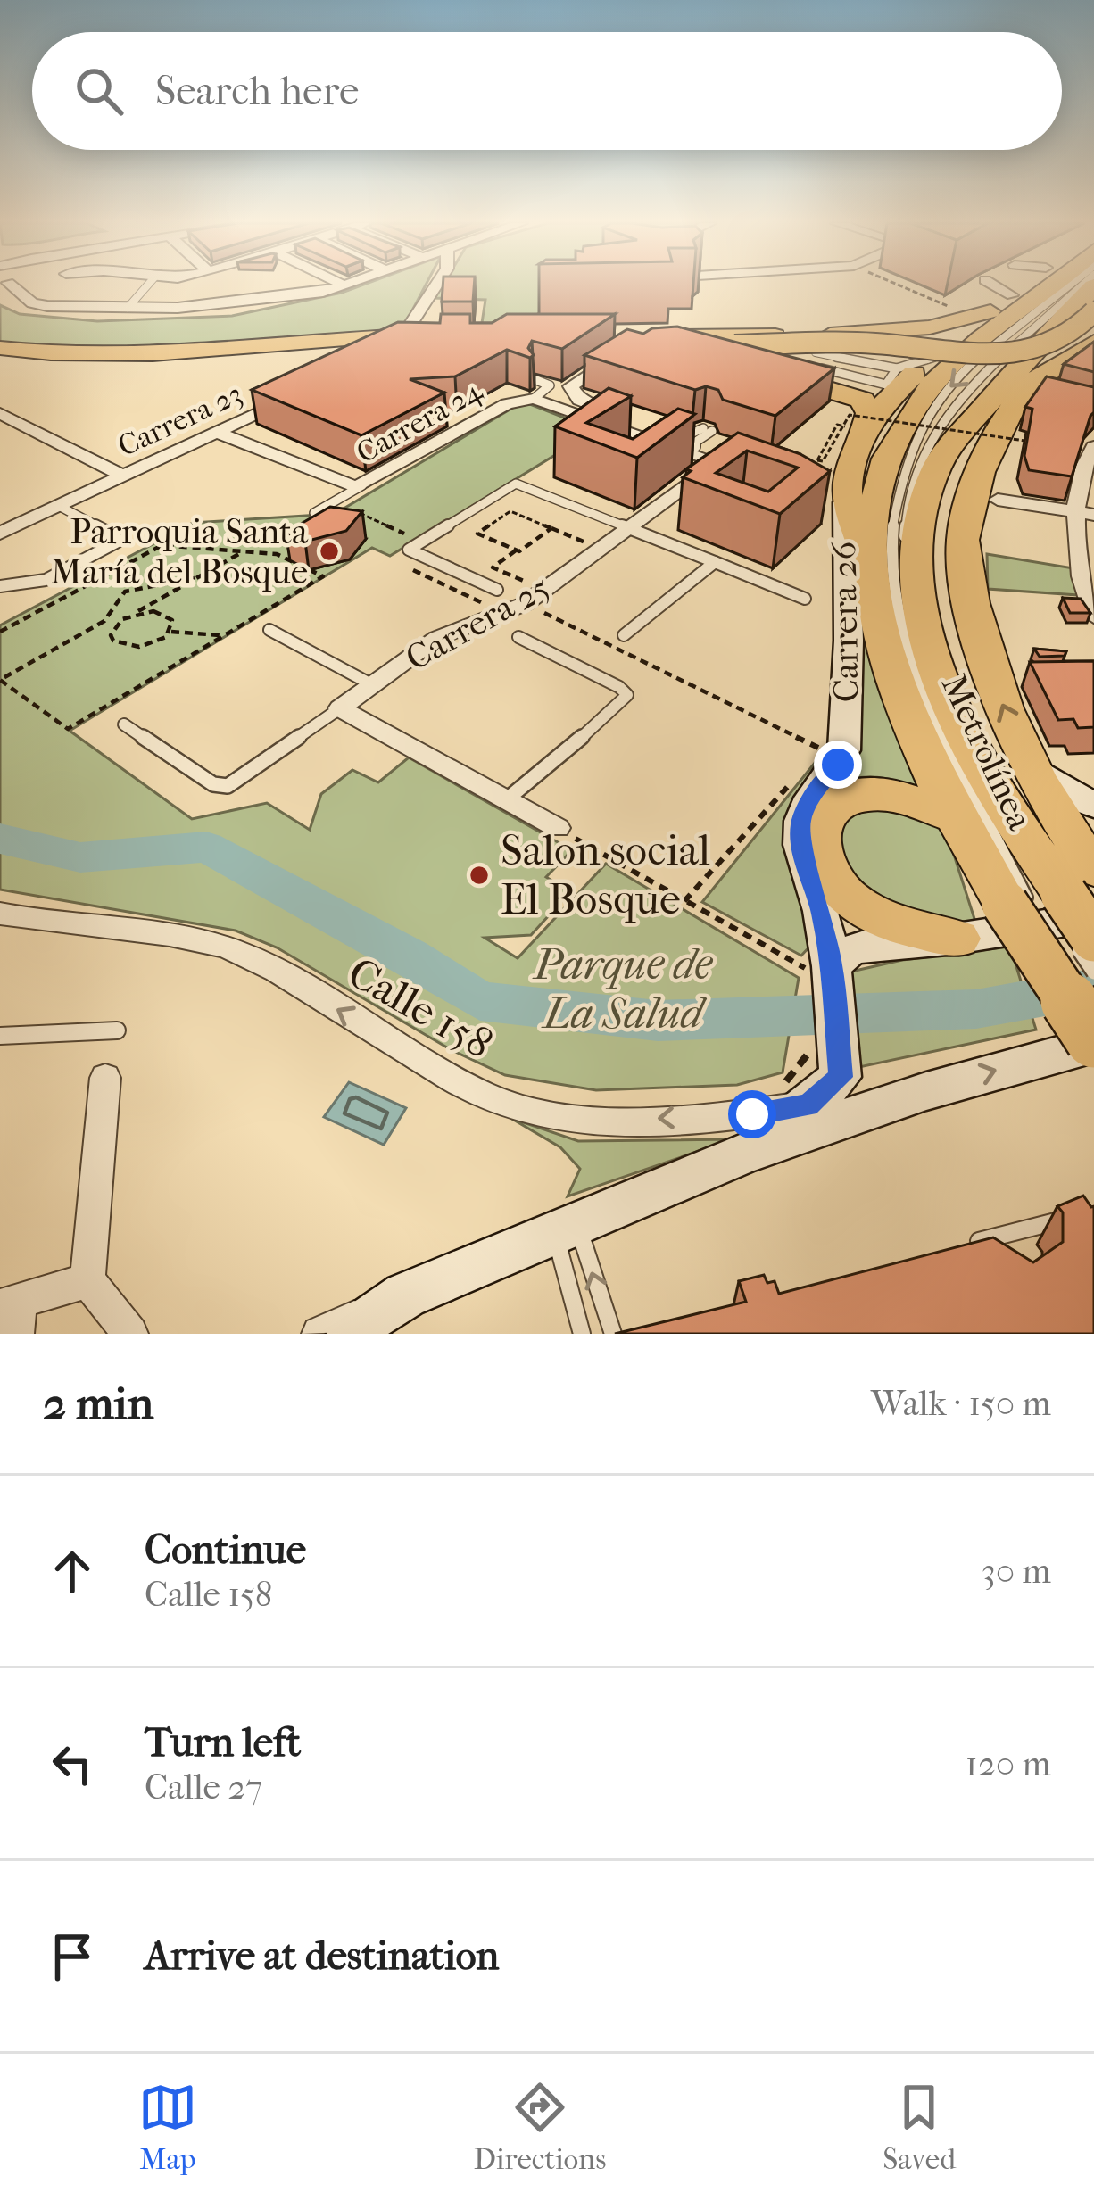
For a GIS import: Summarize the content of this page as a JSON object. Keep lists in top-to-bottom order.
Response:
{
  "streets": {
    "street": [
      "Carrera 23",
      "Carrera 24",
      "Carrera 26",
      "Carrera 25",
      "Calle 158"
    ],
    "lane": ["Metrolínea"]
  },
  "one_way": ["Metrolínea", "Calle 158"],
  "parks": ["Parque de La Salud"],
  "places": ["Parroquia Santa María del Bosque", "Salon social El Bosque"],
  "page": {
    "search": "Search here",
    "heading": ["2 min", "Walk · 150 m"],
    "list": [
      ["Continue", "Calle 158", "30 m"],
      ["Turn left", "Calle 27", "120 m"],
      "Arrive at destination"
    ],
    "nav": ["Map", "Directions", "Saved"]
  }
}
